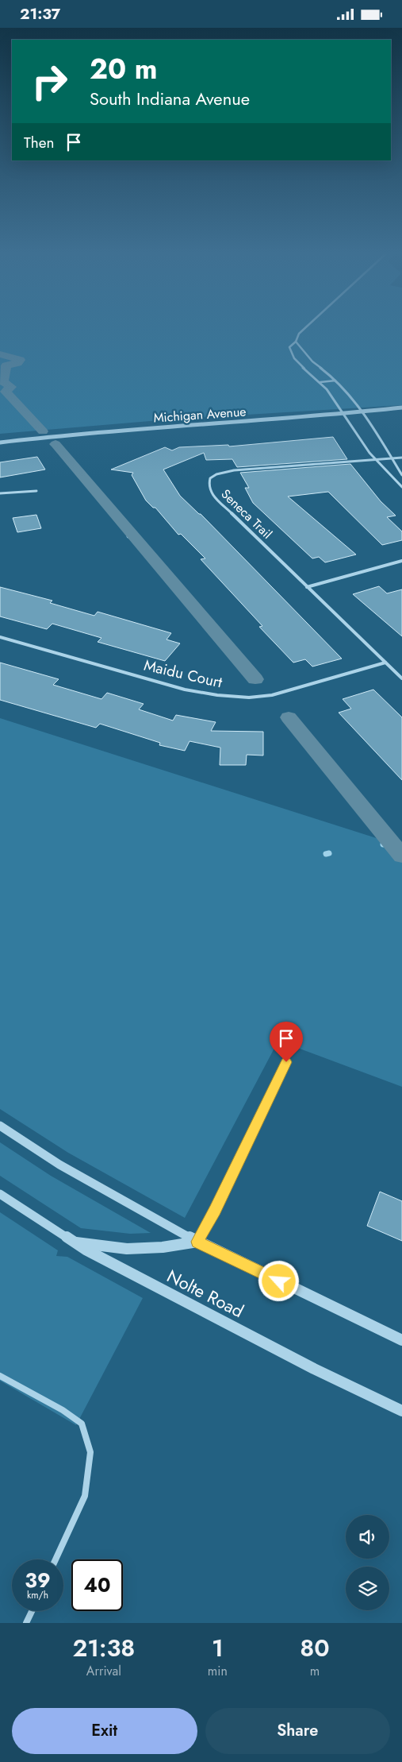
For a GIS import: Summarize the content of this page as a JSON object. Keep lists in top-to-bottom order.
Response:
{
  "streets": {
    "street": [
      "Michigan Avenue",
      "Seneca Trail",
      "Maidu Court",
      "Nolte Road"
    ]
  },
  "crossings": [
    ["Seneca Trail", "Maidu Court"]
  ],
  "page": {
    "status": "21:37",
    "turn": ["20 m", "South Indiana Avenue"],
    "then": "Then",
    "speed": "39 km/h",
    "limit": "40",
    "eta": [
      "21:38",
      "Arrival",
      "1",
      "min",
      "80",
      "m"
    ],
    "buttons": ["Exit", "Share"]
  }
}
